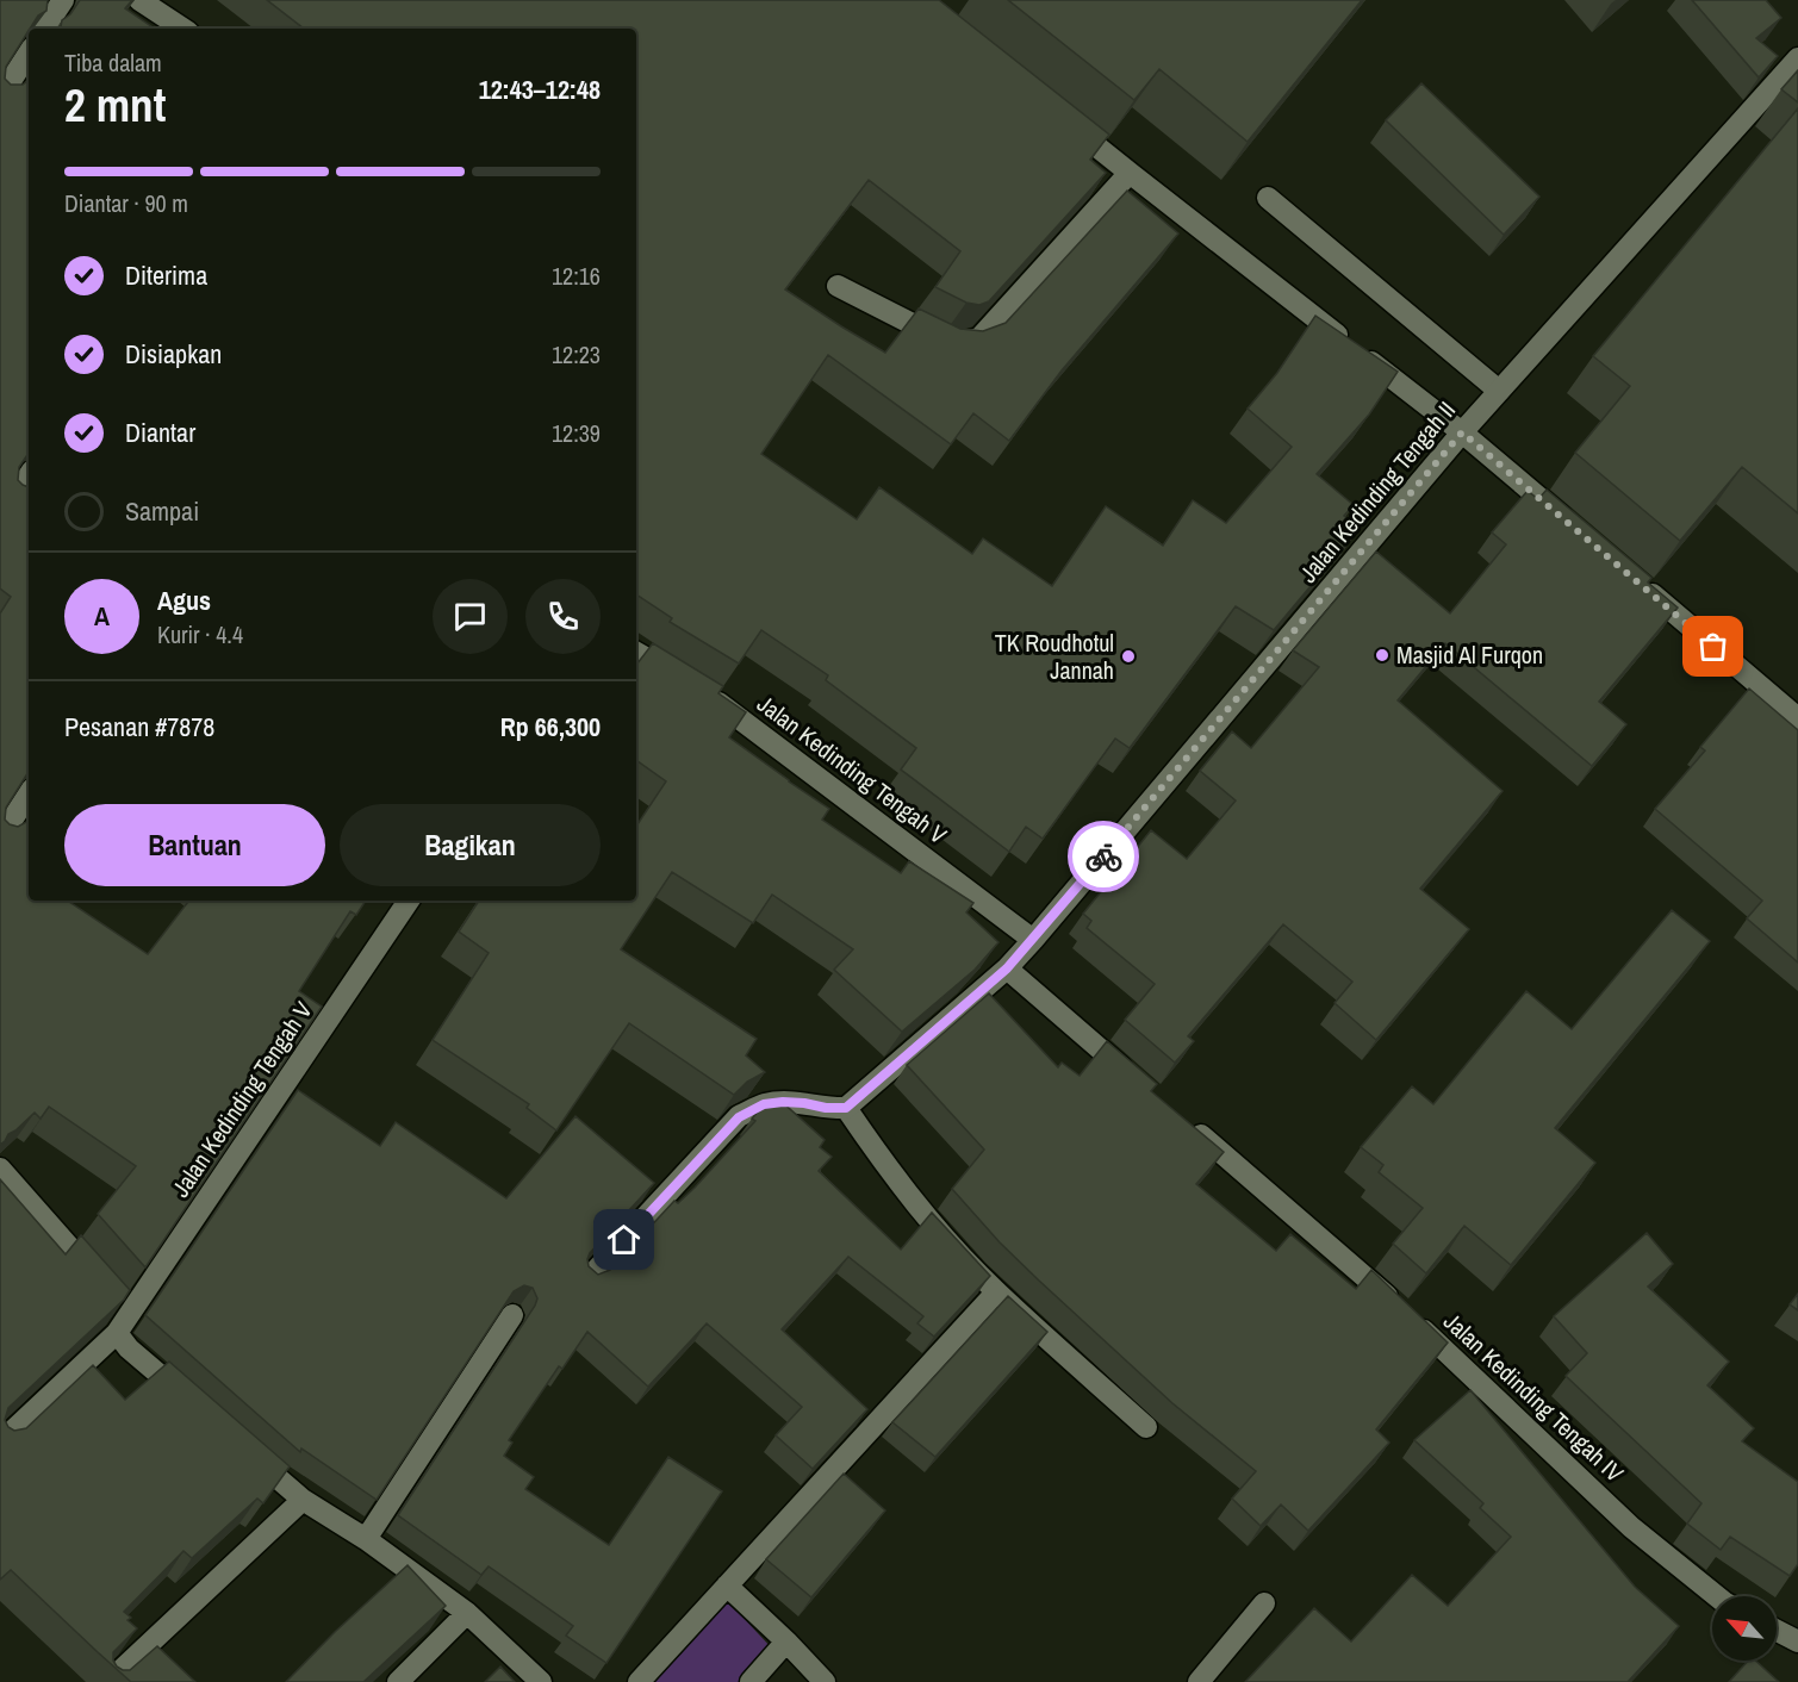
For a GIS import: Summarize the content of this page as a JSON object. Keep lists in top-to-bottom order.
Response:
{
  "streets": {
    "street": ["Jalan Kedinding Tengah II", "Jalan Kedinding Tengah V", "Jalan Kedinding Tengah IV"]
  },
  "crossings": [
    ["Jalan Kedinding Tengah II", "Jalan Kedinding Tengah V"]
  ],
  "places": ["Masjid Al Furqon", "TK Roudhotul Jannah"],
  "north": "top left",
  "page": {
    "heading": ["2 mnt", "Tiba dalam", "12:43–12:48"],
    "panel": [
      "Agus",
      "Kurir · 4.4",
      "Pesanan #7878",
      "Rp 66,300"
    ],
    "bar": "Diantar · 90 m",
    "list": [
      ["Diterima", "12:16"],
      ["Disiapkan", "12:23"],
      ["Diantar", "12:39"],
      "Sampai"
    ],
    "round": "A",
    "buttons": ["Bantuan", "Bagikan"]
  }
}
